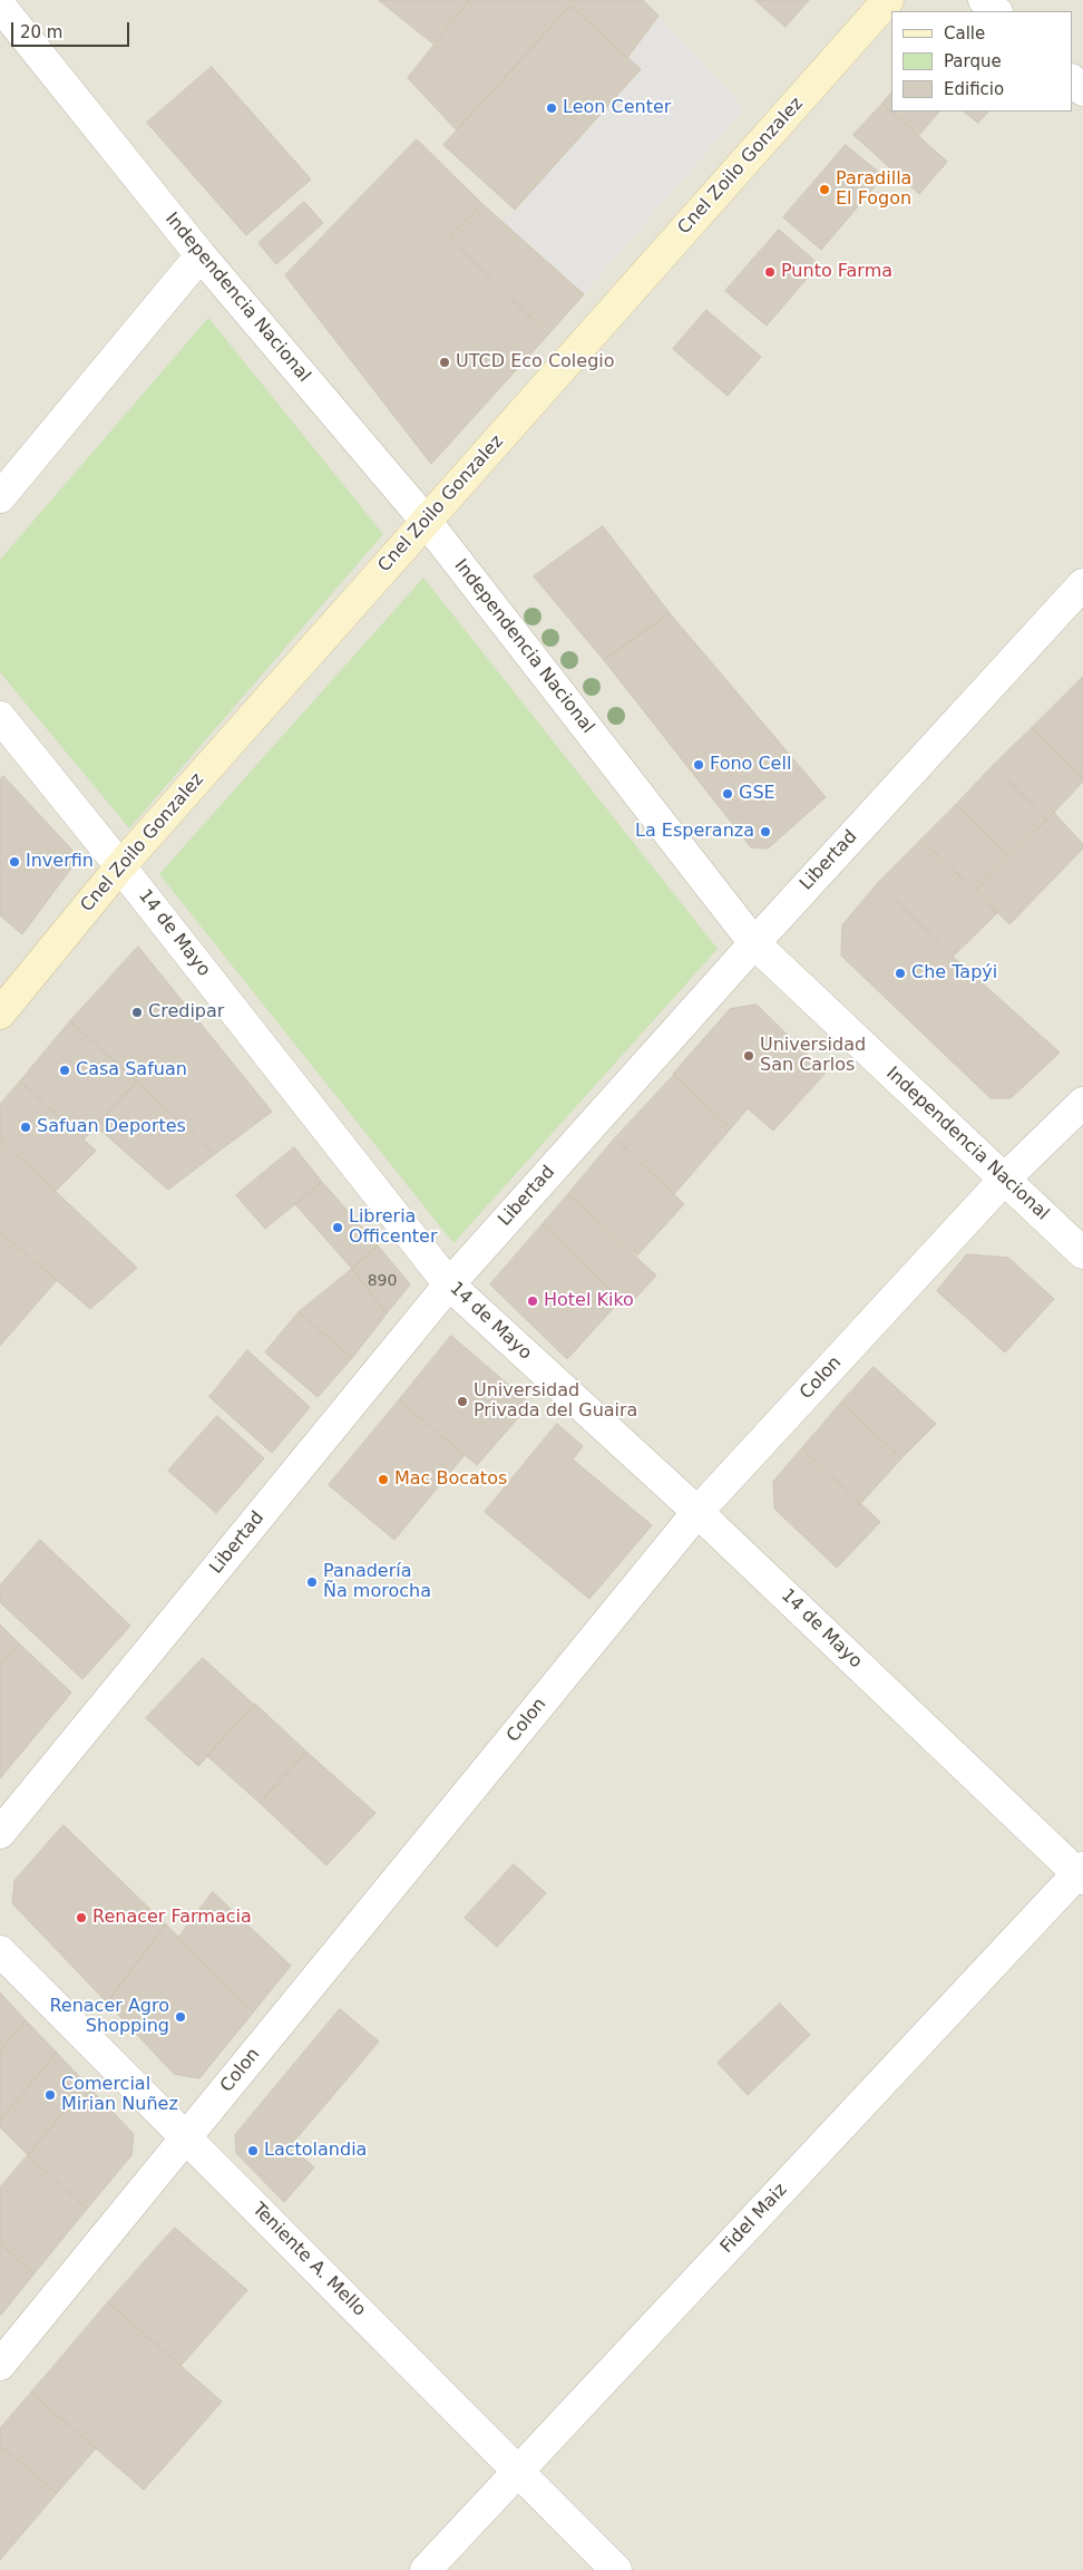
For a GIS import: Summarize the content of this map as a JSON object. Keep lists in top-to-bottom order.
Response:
{
  "streets": {
    "main road": ["Cnel Zoilo Gonzalez"],
    "street": [
      "Independencia Nacional",
      "Libertad",
      "14 de Mayo",
      "Colon",
      "Fidel Maiz",
      "Teniente A. Mello"
    ]
  },
  "crossings": [
    ["Cnel Zoilo Gonzalez", "Independencia Nacional"],
    ["Cnel Zoilo Gonzalez", "14 de Mayo"],
    ["Independencia Nacional", "Libertad"],
    ["Independencia Nacional", "Colon"],
    ["Libertad", "14 de Mayo"],
    ["14 de Mayo", "Colon"],
    ["14 de Mayo", "Fidel Maiz"],
    ["Colon", "Teniente A. Mello"],
    ["Fidel Maiz", "Teniente A. Mello"]
  ],
  "places": [
    "Leon Center",
    "Paradilla El Fogon",
    "Punto Farma",
    "UTCD Eco Colegio",
    "Fono Cell",
    "GSE",
    "La Esperanza",
    "Inverfin",
    "Che Tapýi",
    "Credipar",
    "Universidad San Carlos",
    "Casa Safuan",
    "Safuan Deportes",
    "Libreria Officenter",
    "Hotel Kiko",
    "Universidad Privada del Guaira",
    "Mac Bocatos",
    "Panadería Ña morocha",
    "Renacer Farmacia",
    "Renacer Agro Shopping",
    "Comercial Mirian Nuñez",
    "Lactolandia"
  ],
  "house_numbers": ["890"],
  "legend": ["Calle", "Parque", "Edificio"],
  "scale_bar": "20 m"
}
